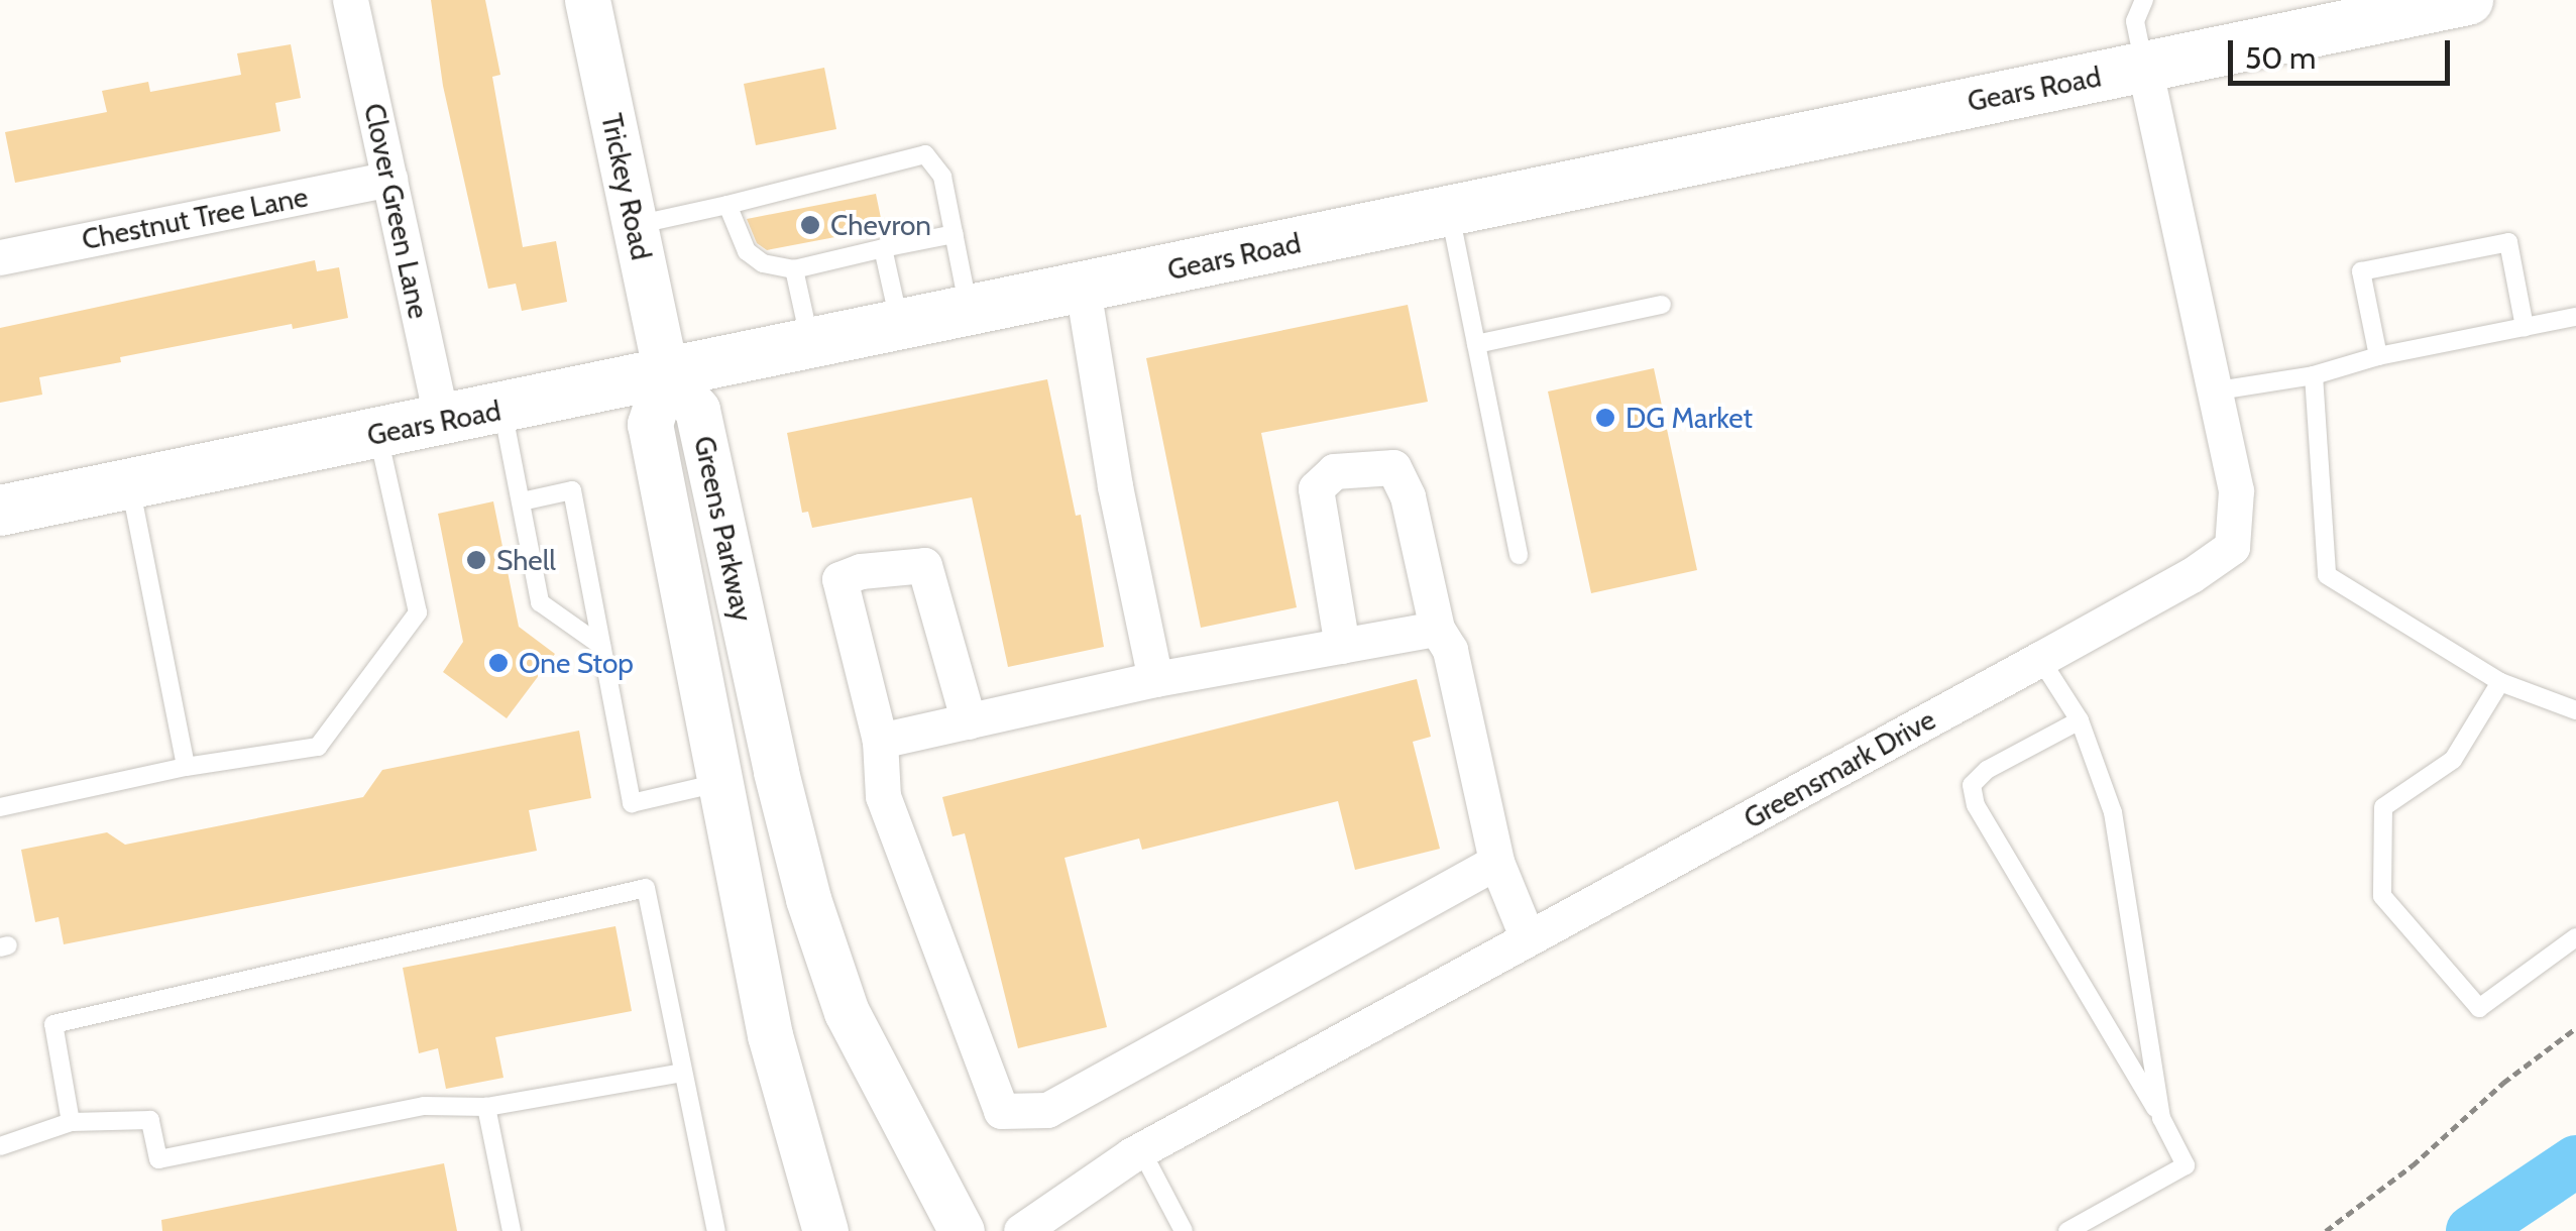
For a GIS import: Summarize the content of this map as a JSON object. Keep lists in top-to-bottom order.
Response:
{
  "streets": {
    "main road": ["Gears Road"],
    "street": [
      "Trickey Road",
      "Clover Green Lane",
      "Chestnut Tree Lane",
      "Greens Parkway",
      "Greensmark Drive"
    ]
  },
  "crossings": [
    ["Gears Road", "Trickey Road"],
    ["Gears Road", "Clover Green Lane"],
    ["Gears Road", "Greens Parkway"],
    ["Gears Road", "Greensmark Drive"],
    ["Trickey Road", "Greens Parkway"],
    ["Clover Green Lane", "Chestnut Tree Lane"]
  ],
  "places": [
    "Chevron",
    "DG Market",
    "Shell",
    "One Stop"
  ],
  "scale_bar": "50 m"
}
